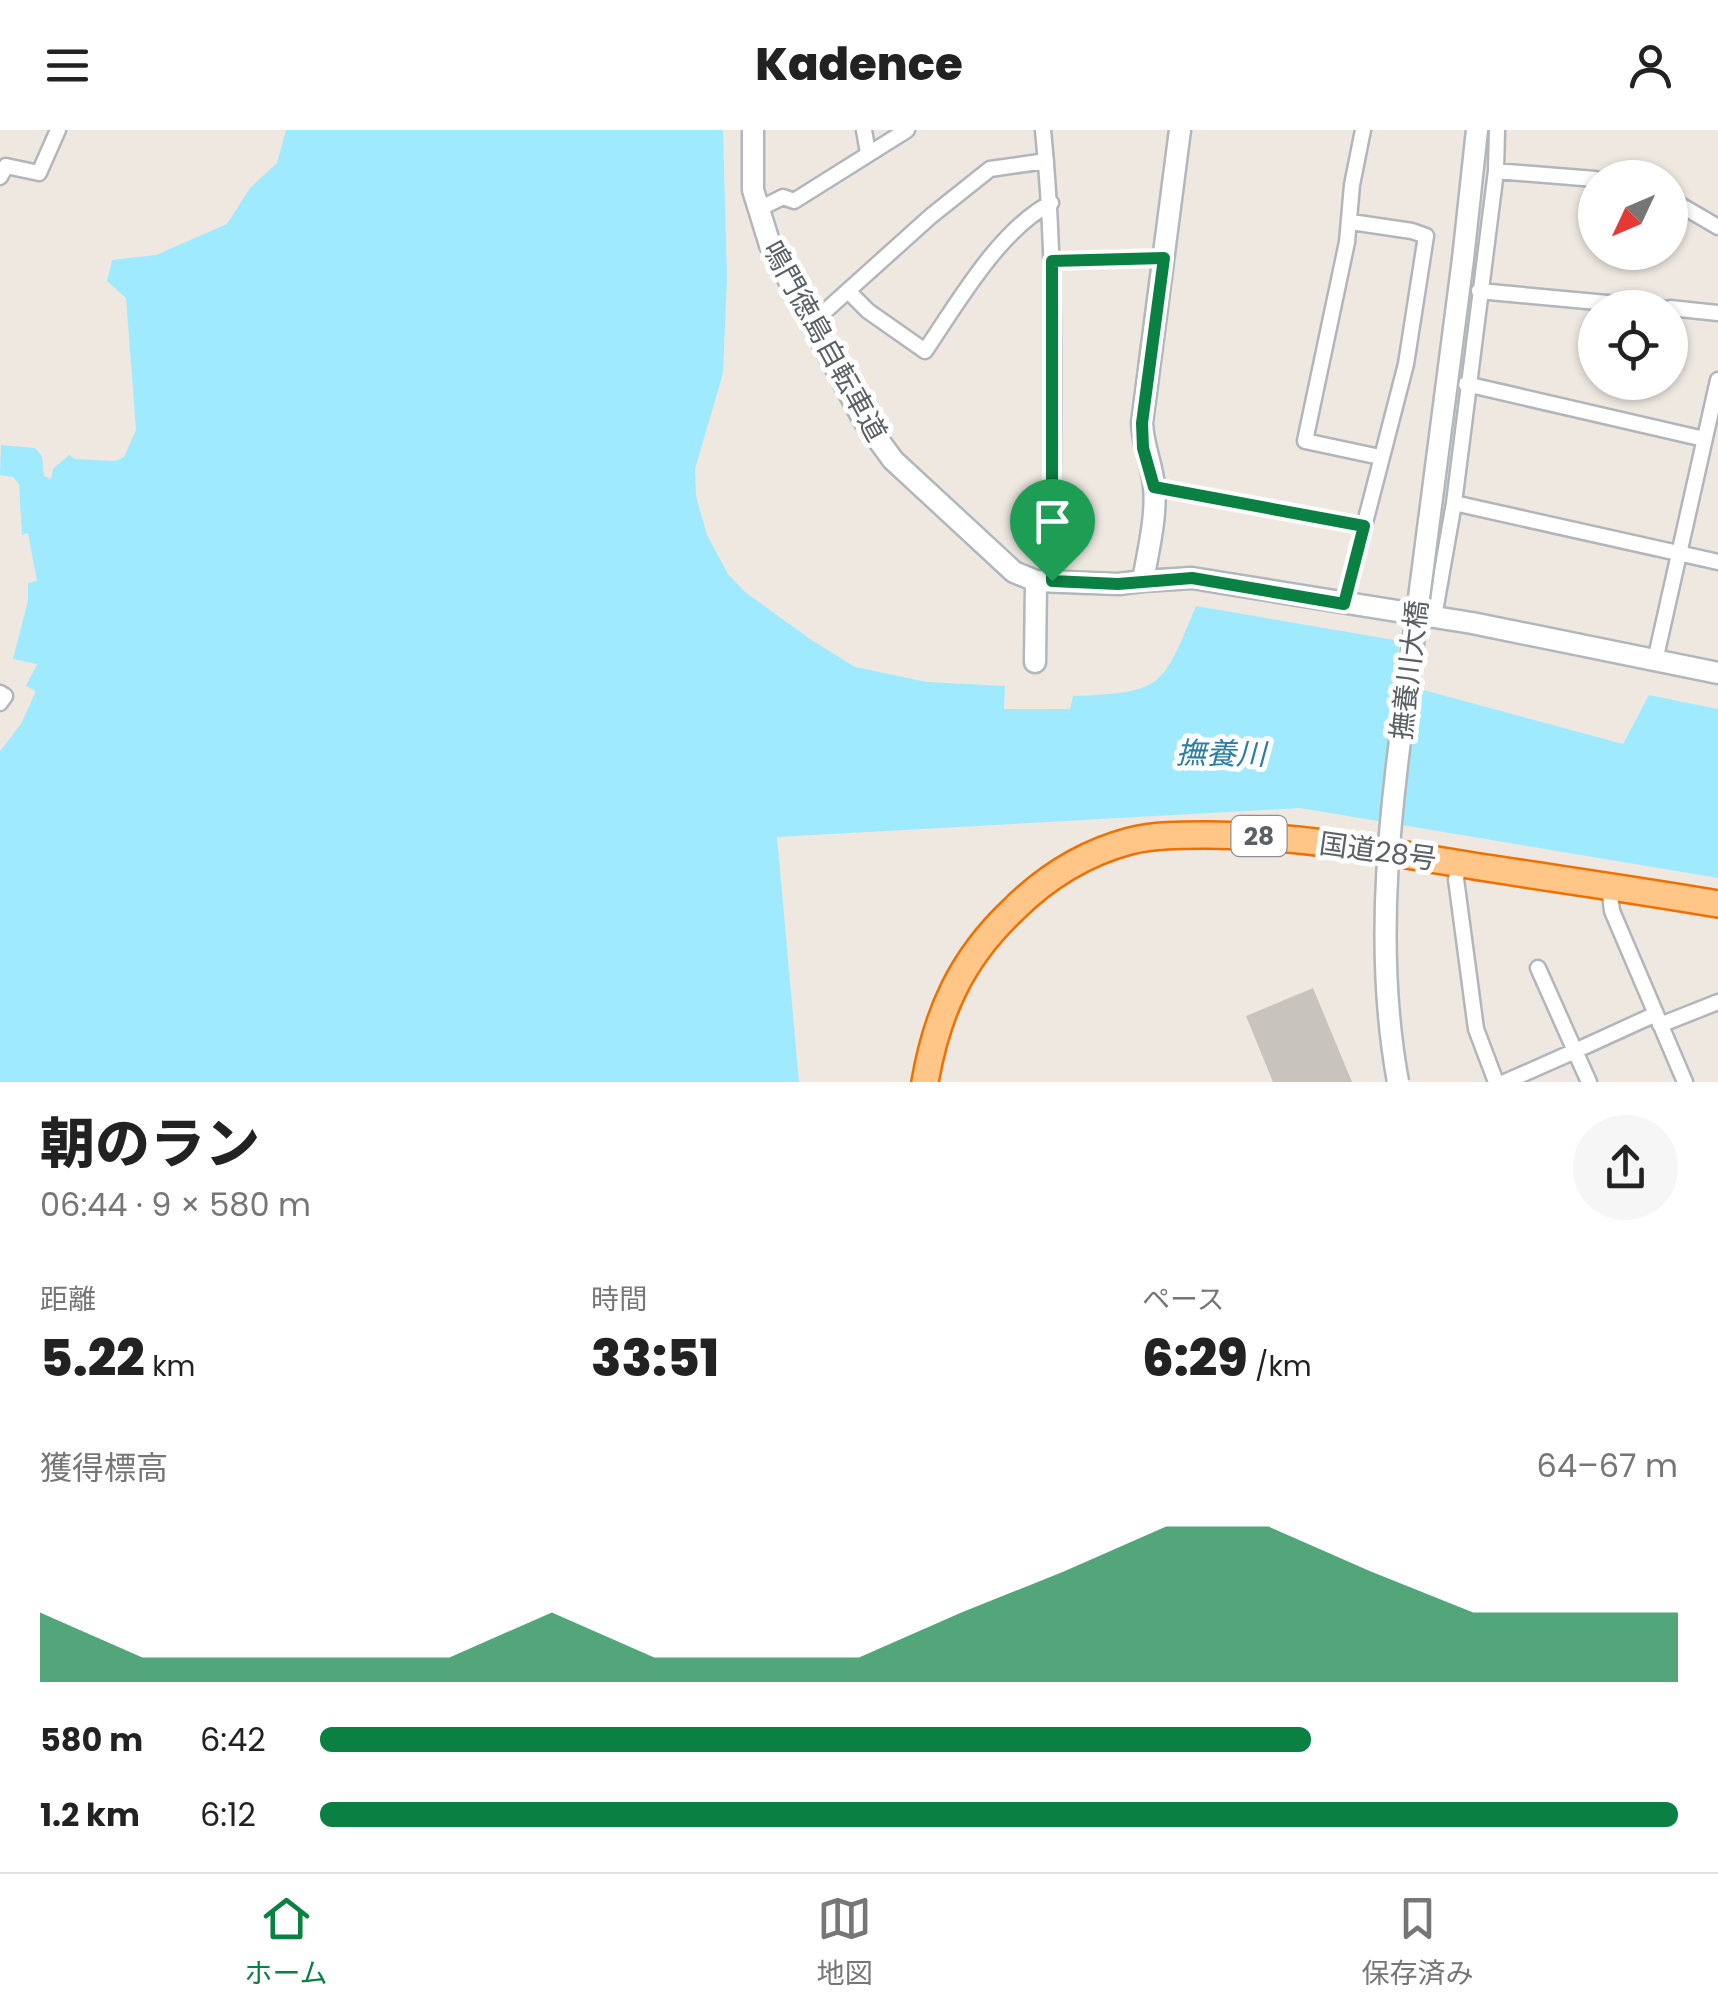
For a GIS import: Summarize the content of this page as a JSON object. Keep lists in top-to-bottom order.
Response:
{
  "streets": {
    "highway": ["28", "国道28号"],
    "street": ["鳴門徳島自転車道", "撫養川大橋"]
  },
  "water": ["撫養川"],
  "north": "bottom left",
  "page": {
    "header": "Kadence",
    "heading": ["朝のラン", "06:44 · 9 × 580 m"],
    "stats": [
      ["距離", "5.22 km"],
      ["時間", "33:51"],
      ["ペース", "6:29 /km"]
    ],
    "chart": ["獲得標高", "64–67 m"],
    "list": [
      {
        "name": "580 m",
        "note": "6:42"
      },
      {
        "name": "1.2 km",
        "note": "6:12"
      }
    ],
    "tabs": ["ホーム", "地図", "保存済み"]
  }
}
